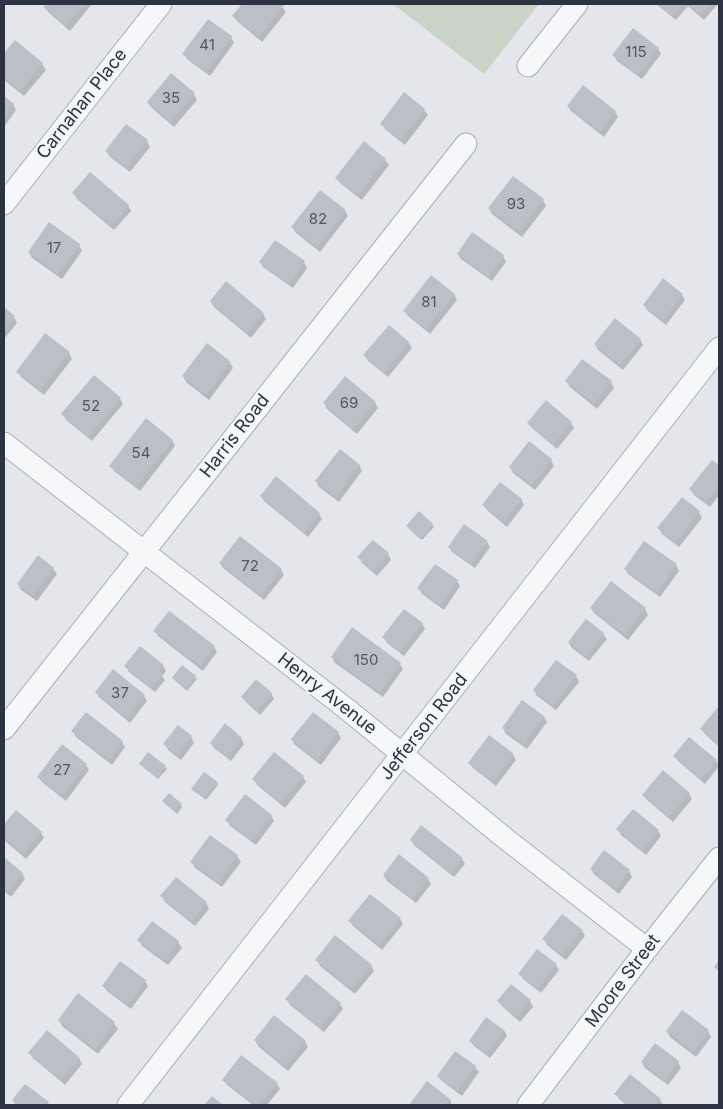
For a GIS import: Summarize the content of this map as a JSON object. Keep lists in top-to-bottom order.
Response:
{
  "streets": {
    "street": [
      "Carnahan Place",
      "Harris Road",
      "Henry Avenue",
      "Jefferson Road",
      "Moore Street"
    ]
  },
  "crossings": [
    ["Harris Road", "Henry Avenue"],
    ["Henry Avenue", "Jefferson Road"],
    ["Henry Avenue", "Moore Street"]
  ],
  "house_numbers": [
    "41",
    "115",
    "35",
    "93",
    "82",
    "17",
    "81",
    "69",
    "52",
    "54",
    "72",
    "150",
    "37",
    "27"
  ]
}
